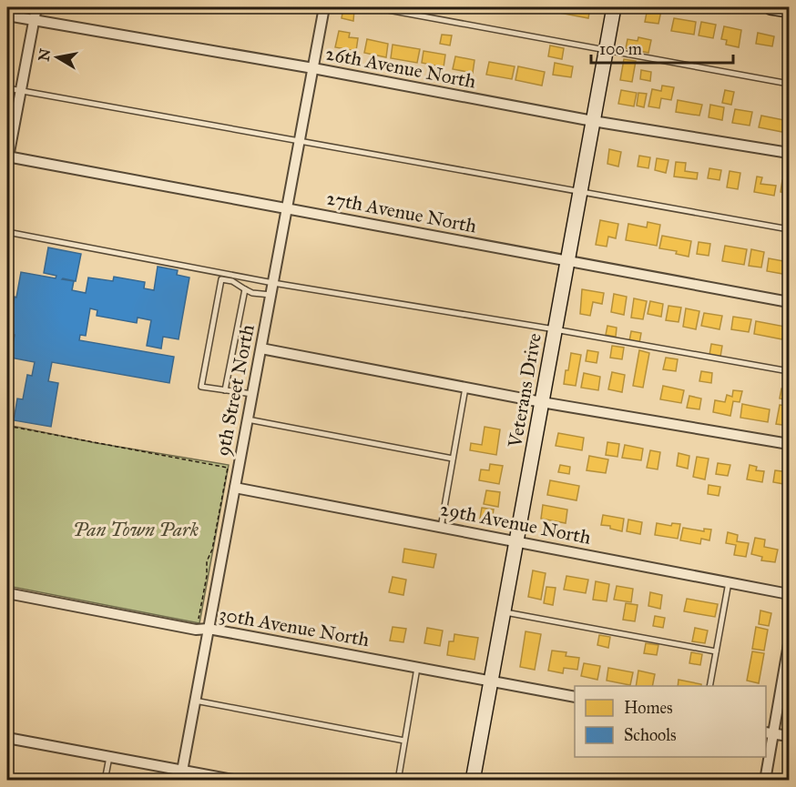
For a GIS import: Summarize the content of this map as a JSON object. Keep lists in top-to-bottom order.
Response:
{
  "streets": {
    "main road": ["Veterans Drive"],
    "street": [
      "26th Avenue North",
      "27th Avenue North",
      "9th Street North",
      "29th Avenue North",
      "30th Avenue North"
    ]
  },
  "crossings": [
    ["26th Avenue North", "9th Street North"],
    ["26th Avenue North", "Veterans Drive"],
    ["27th Avenue North", "9th Street North"],
    ["27th Avenue North", "Veterans Drive"],
    ["9th Street North", "29th Avenue North"],
    ["9th Street North", "30th Avenue North"],
    ["Veterans Drive", "29th Avenue North"],
    ["Veterans Drive", "30th Avenue North"]
  ],
  "parks": ["Pan Town Park"],
  "legend": ["Homes", "Schools"],
  "scale_bar": "100 m",
  "north": "left"
}
